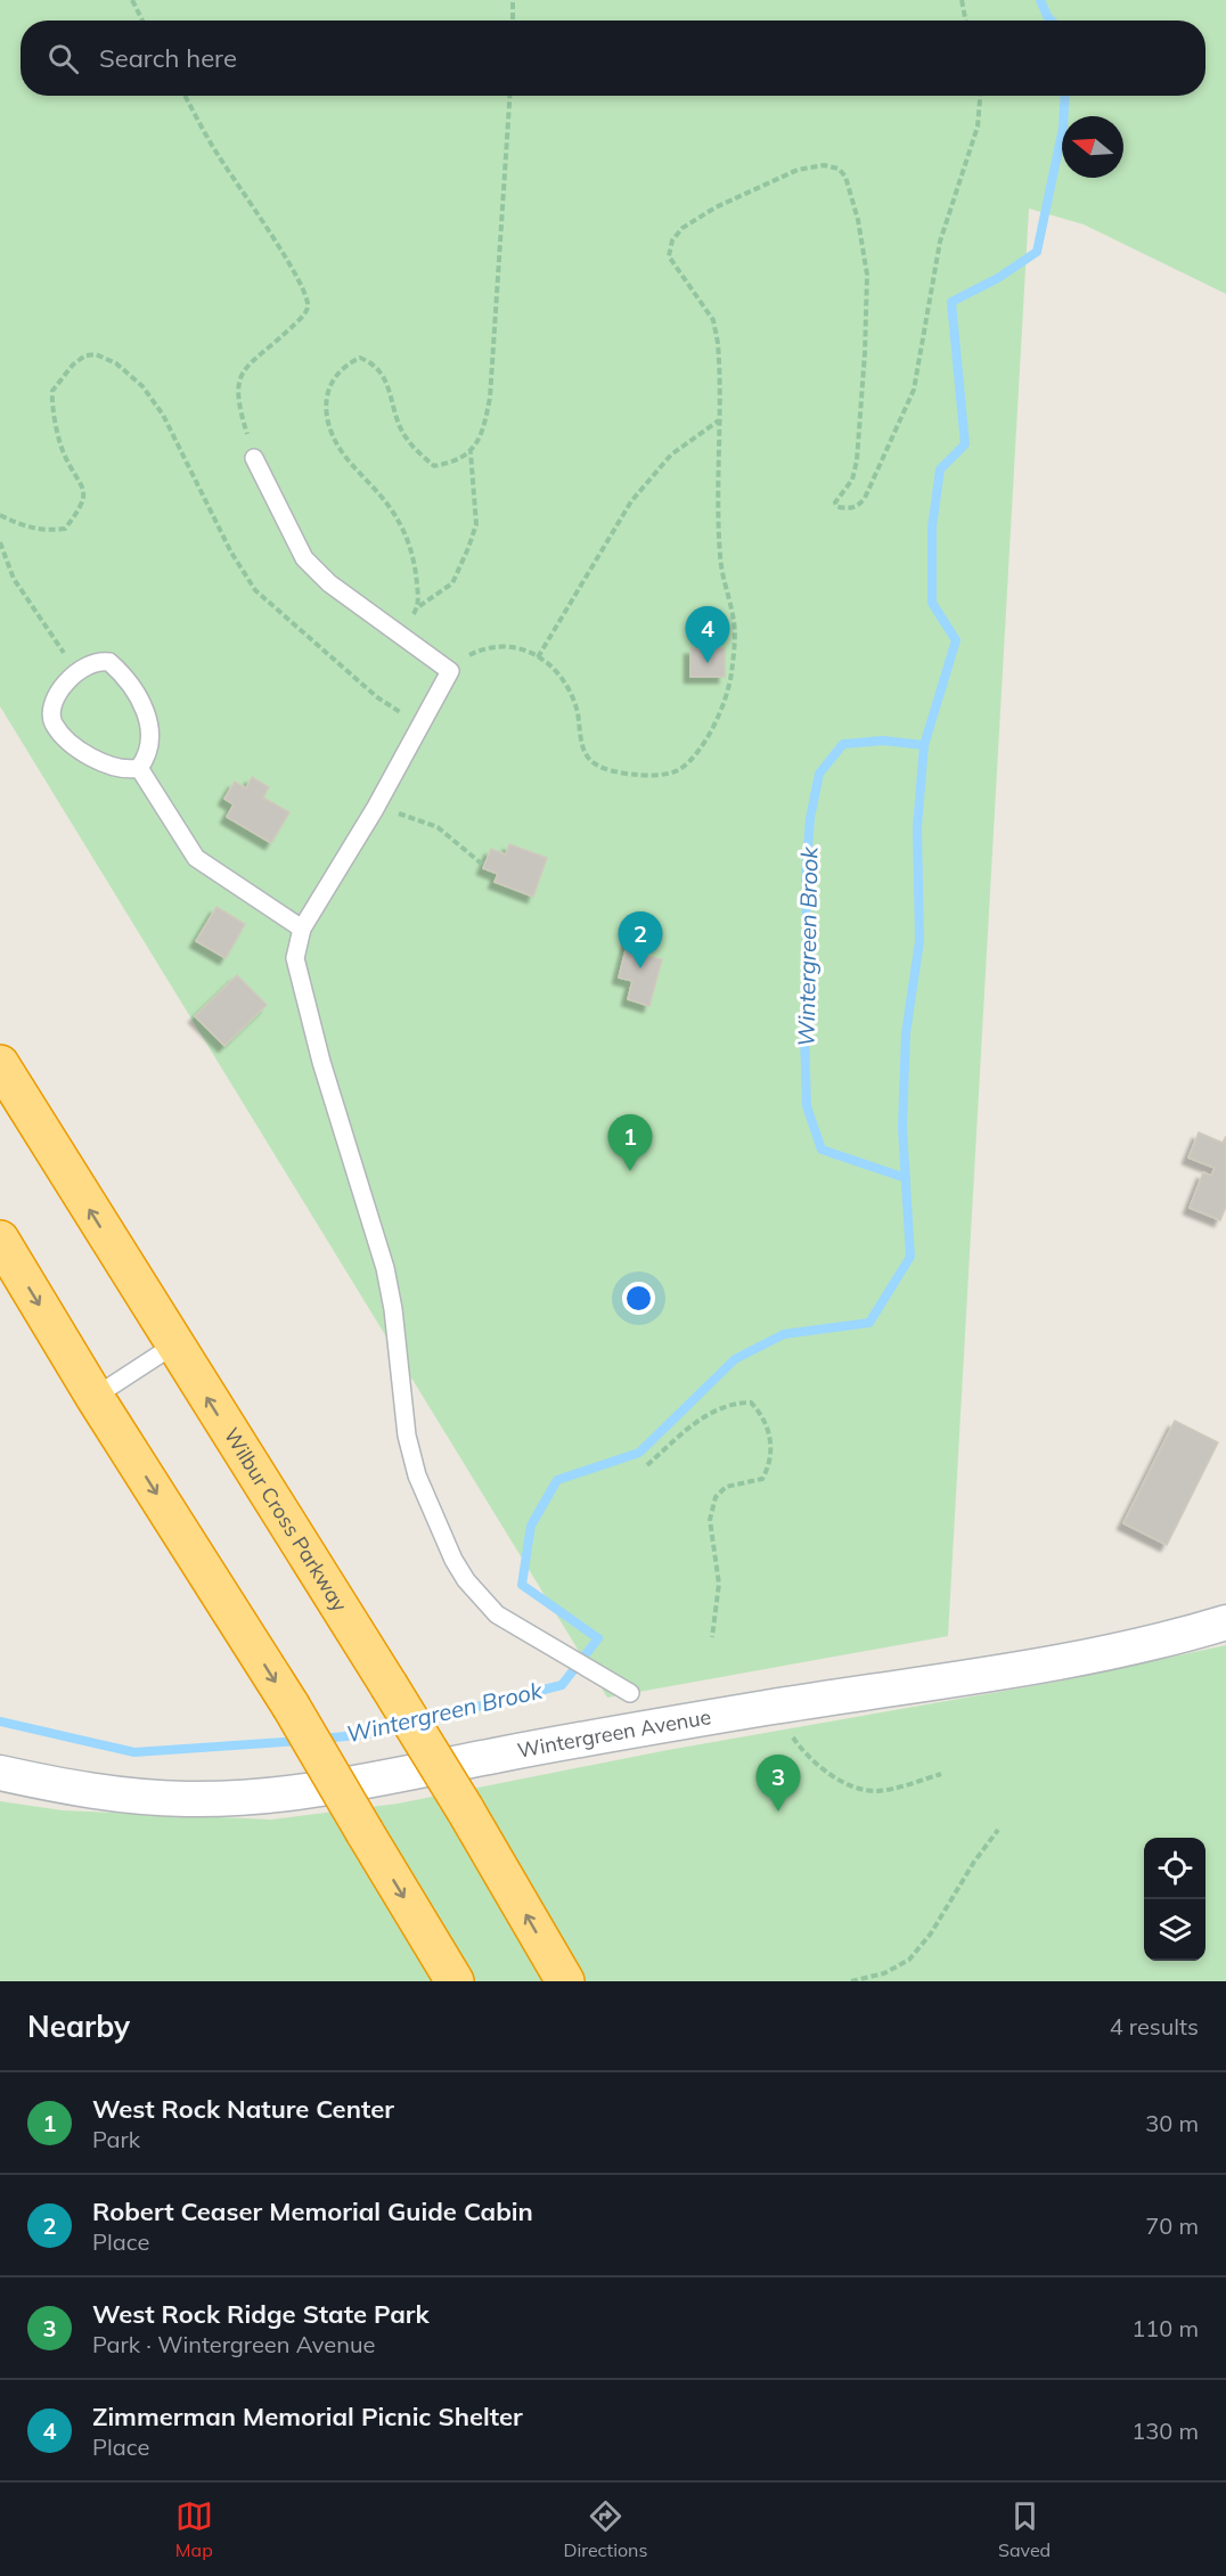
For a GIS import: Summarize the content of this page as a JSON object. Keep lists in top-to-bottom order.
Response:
{
  "streets": {
    "highway": ["Wilbur Cross Parkway"],
    "street": ["Wintergreen Avenue"]
  },
  "water": ["Wintergreen Brook"],
  "north": "left",
  "page": {
    "search": "Search here",
    "pins": [
      "4",
      "2",
      "1",
      "3"
    ],
    "heading": ["Nearby", "4 results"],
    "list": [
      {
        "mark": "1",
        "name": "West Rock Nature Center",
        "note": "Park",
        "value": "30 m"
      },
      {
        "mark": "2",
        "name": "Robert Ceaser Memorial Guide Cabin",
        "note": "Place",
        "value": "70 m"
      },
      {
        "mark": "3",
        "name": "West Rock Ridge State Park",
        "note": "Park · Wintergreen Avenue",
        "value": "110 m"
      },
      {
        "mark": "4",
        "name": "Zimmerman Memorial Picnic Shelter",
        "note": "Place",
        "value": "130 m"
      }
    ],
    "nav": ["Map", "Directions", "Saved"]
  }
}
